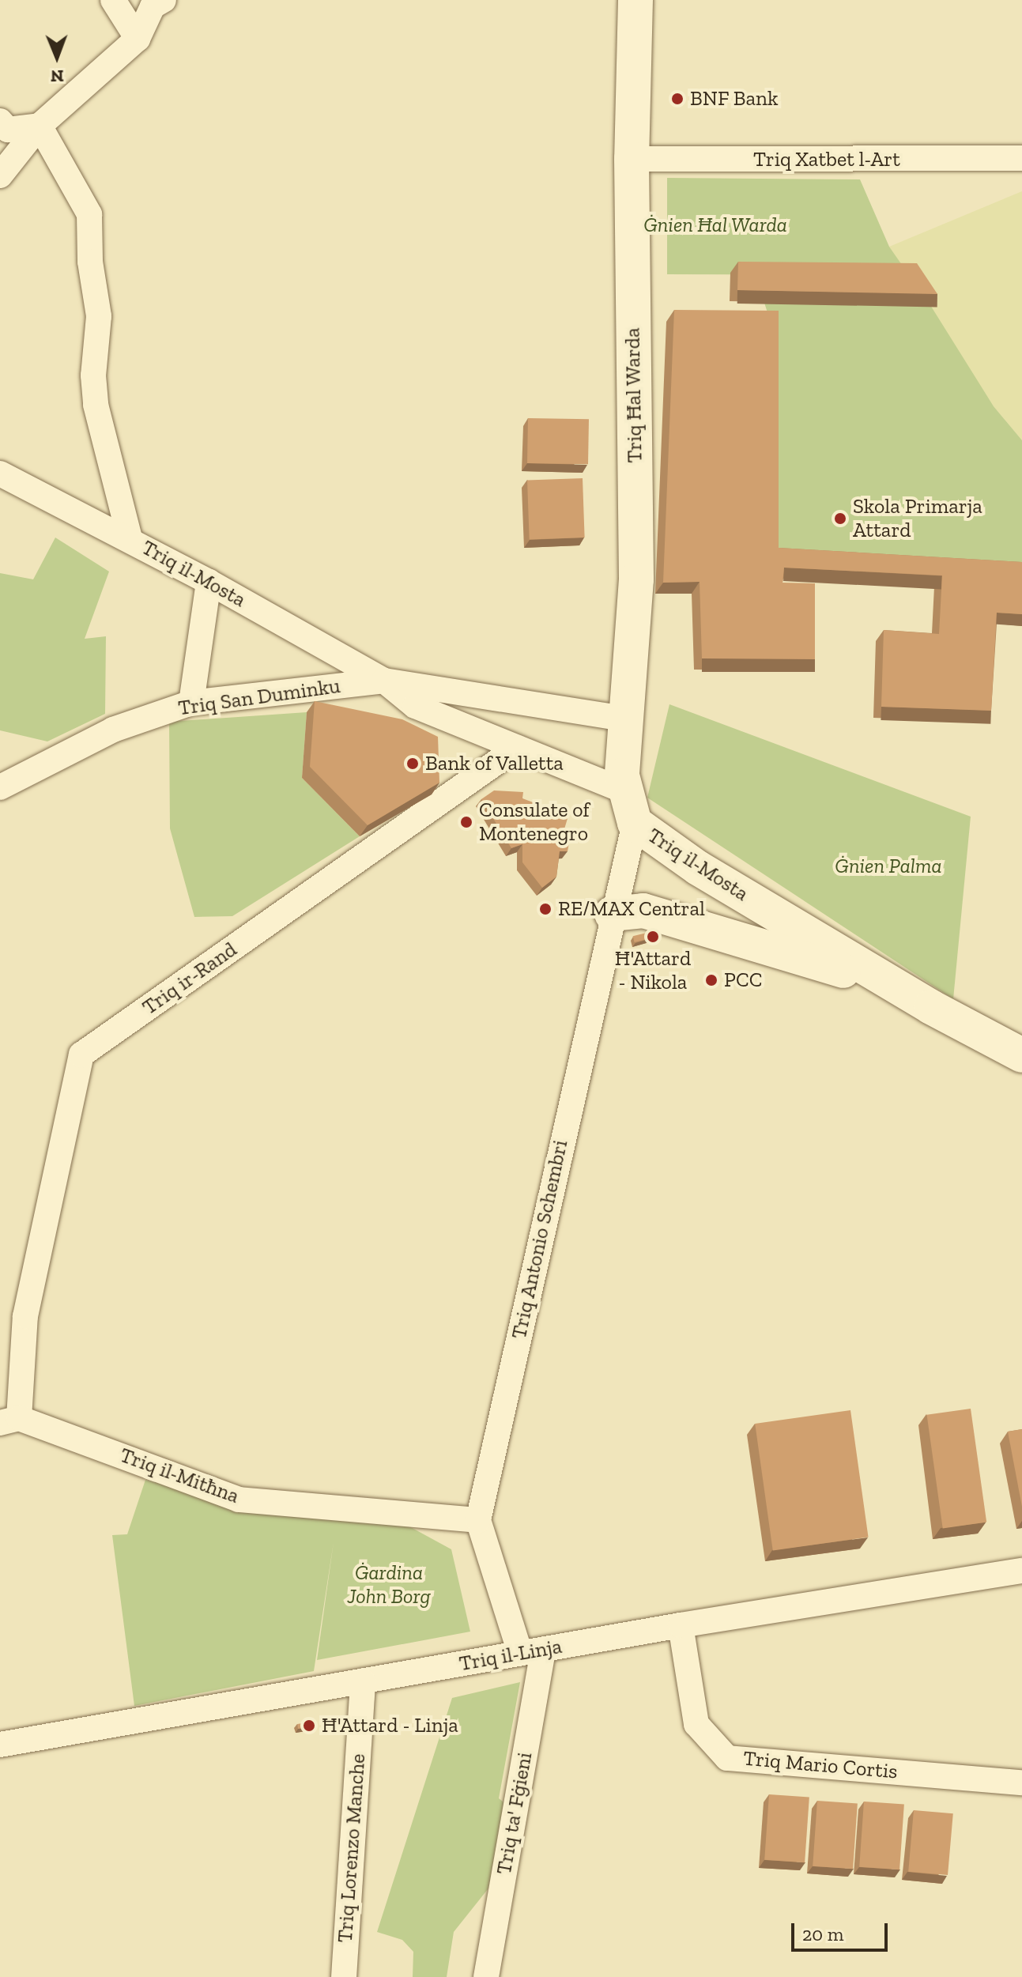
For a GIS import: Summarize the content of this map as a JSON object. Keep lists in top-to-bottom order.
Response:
{
  "streets": {
    "street": [
      "Triq Xatbet l-Art",
      "Triq Ħal Warda",
      "Triq il-Mosta",
      "Triq San Duminku",
      "Triq ir-Rand",
      "Triq Antonio Schembri",
      "Triq il-Mitħna",
      "Triq il-Linja",
      "Triq Mario Cortis",
      "Triq ta' Fġieni",
      "Triq Lorenzo Manche"
    ]
  },
  "crossings": [
    ["Triq Xatbet l-Art", "Triq Ħal Warda"],
    ["Triq Ħal Warda", "Triq il-Mosta"],
    ["Triq il-Mosta", "Triq San Duminku"],
    ["Triq il-Mosta", "Triq ir-Rand"],
    ["Triq il-Mosta", "Triq Antonio Schembri"],
    ["Triq ir-Rand", "Triq il-Mitħna"],
    ["Triq Antonio Schembri", "Triq il-Mitħna"],
    ["Triq Antonio Schembri", "Triq il-Linja"],
    ["Triq Antonio Schembri", "Triq ta' Fġieni"],
    ["Triq il-Linja", "Triq Mario Cortis"],
    ["Triq il-Linja", "Triq ta' Fġieni"],
    ["Triq il-Linja", "Triq Lorenzo Manche"]
  ],
  "parks": ["Ġnien Ħal Warda", "Ġnien Palma", "Ġardina John Borg"],
  "places": [
    "BNF Bank",
    "Skola Primarja Attard",
    "Bank of Valletta",
    "Consulate of Montenegro",
    "RE/MAX Central",
    "Ħ'Attard - Nikola",
    "PCC",
    "Ħ'Attard - Linja"
  ],
  "scale_bar": "20 m",
  "north": "bottom"
}
